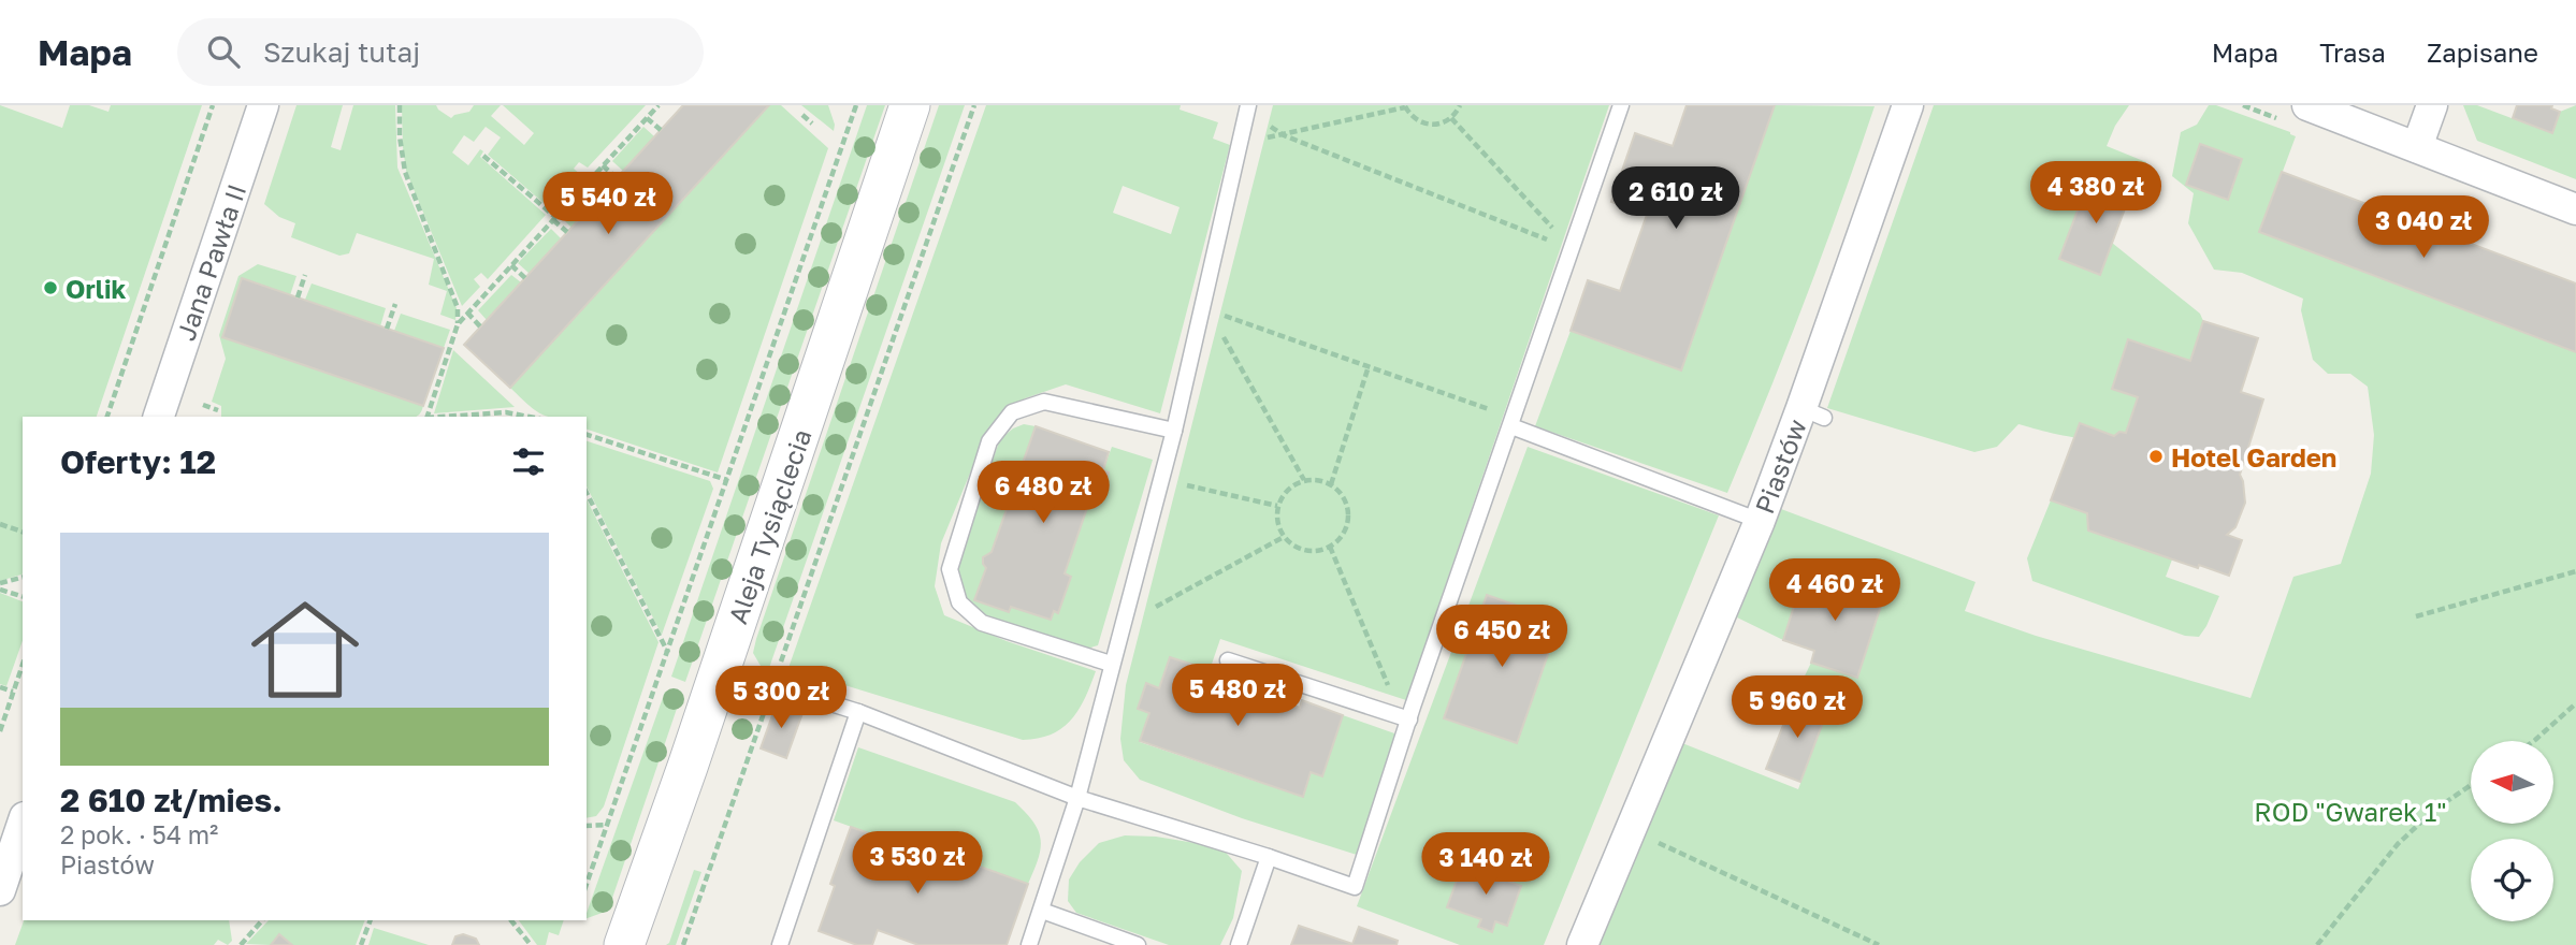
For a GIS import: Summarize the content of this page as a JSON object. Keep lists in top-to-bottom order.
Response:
{
  "streets": {
    "street": ["Jana Pawła II", "Piastów", "Aleja Tysiąclecia"]
  },
  "parks": ["ROD \"Gwarek 1\""],
  "places": ["Orlik", "Hotel Garden"],
  "north": "left",
  "page": {
    "header": "Mapa",
    "search": "Szukaj tutaj",
    "nav": ["Mapa", "Trasa", "Zapisane"],
    "price": [
      "4 380 zł",
      "2 610 zł",
      "5 540 zł",
      "3 040 zł",
      "6 480 zł",
      "4 460 zł",
      "6 450 zł",
      "5 480 zł",
      "5 300 zł",
      "5 960 zł",
      "3 530 zł",
      "3 140 zł"
    ],
    "heading": "Oferty: 12",
    "list": [
      {
        "name": "2 610 zł/mies.",
        "note": "2 pok. · 54 m² · Piastów"
      }
    ]
  }
}
